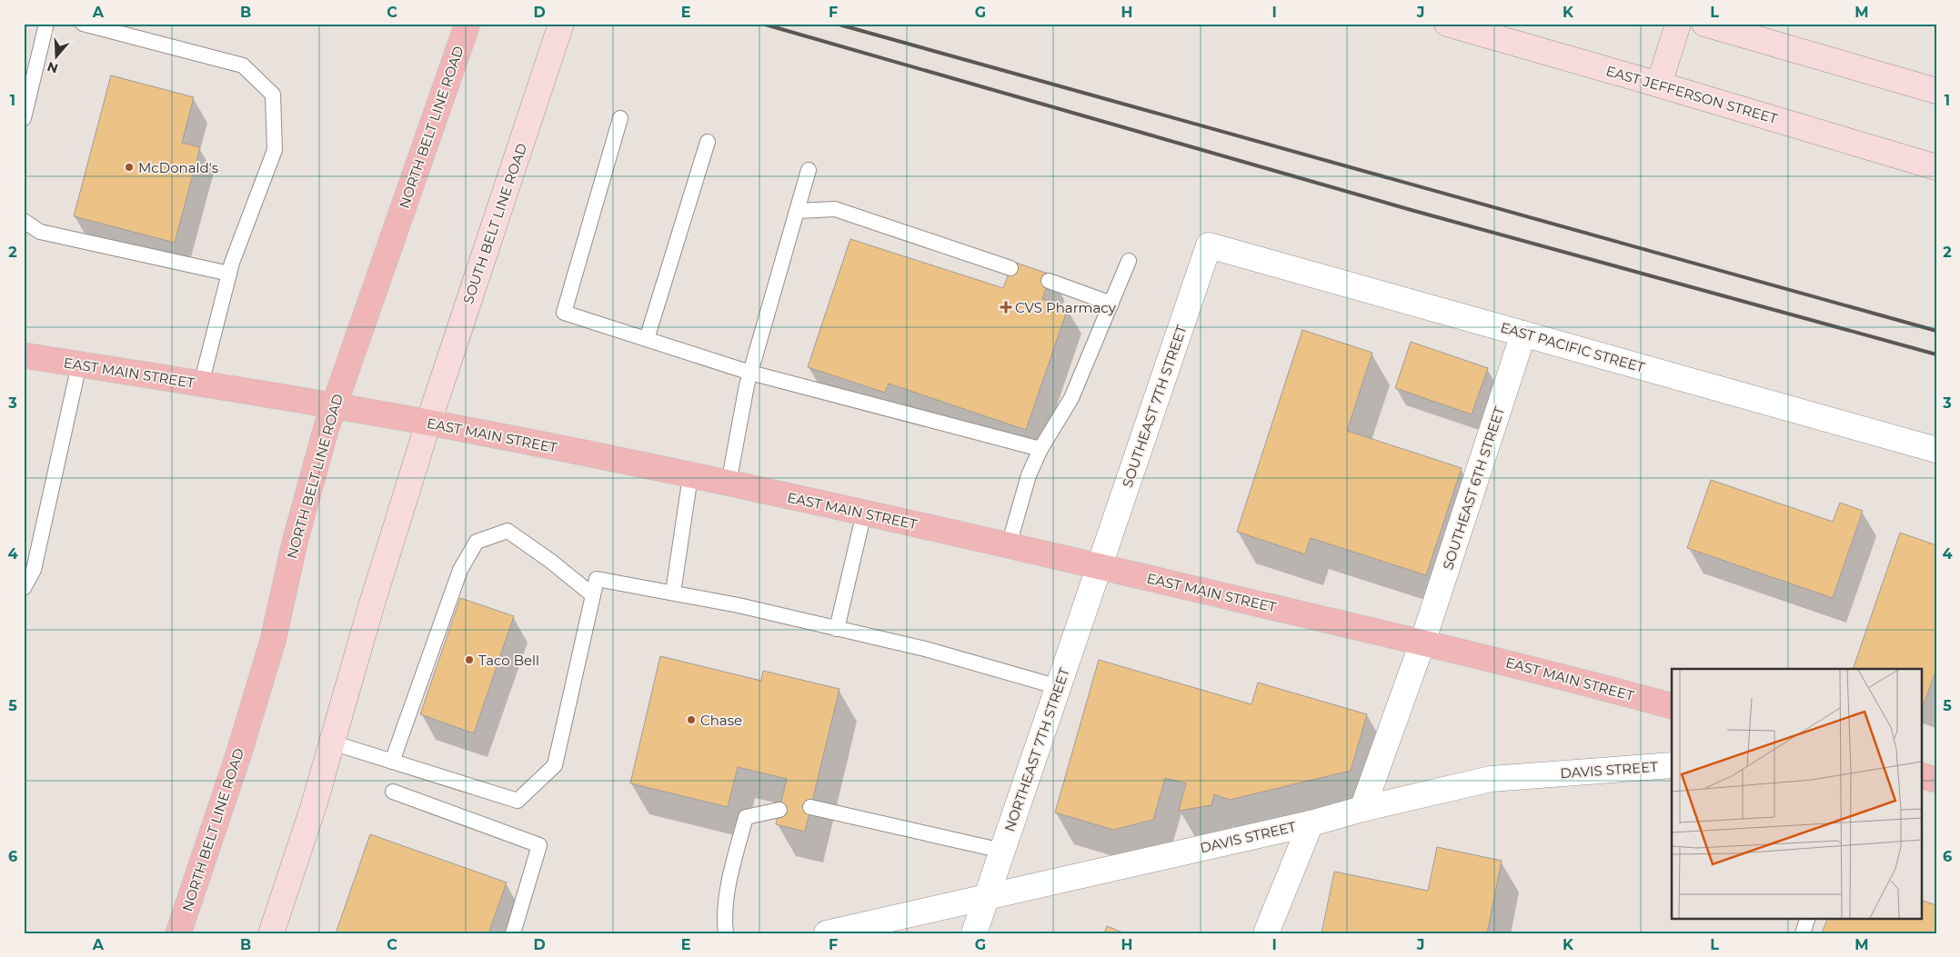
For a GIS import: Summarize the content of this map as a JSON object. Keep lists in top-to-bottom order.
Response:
{
  "streets": {
    "main road": ["NORTH BELT LINE ROAD", "EAST MAIN STREET"],
    "street": [
      "EAST JEFFERSON STREET",
      "SOUTH BELT LINE ROAD",
      "EAST PACIFIC STREET",
      "SOUTHEAST 7TH STREET",
      "SOUTHEAST 6TH STREET",
      "NORTHEAST 7TH STREET",
      "DAVIS STREET"
    ]
  },
  "crossings": [
    ["SOUTH BELT LINE ROAD", "EAST MAIN STREET"],
    ["EAST PACIFIC STREET", "SOUTHEAST 7TH STREET"],
    ["EAST PACIFIC STREET", "SOUTHEAST 6TH STREET"],
    ["EAST MAIN STREET", "SOUTHEAST 7TH STREET"],
    ["EAST MAIN STREET", "SOUTHEAST 6TH STREET"],
    ["EAST MAIN STREET", "NORTHEAST 7TH STREET"],
    ["SOUTHEAST 7TH STREET", "NORTHEAST 7TH STREET"],
    ["SOUTHEAST 6TH STREET", "DAVIS STREET"],
    ["NORTHEAST 7TH STREET", "DAVIS STREET"]
  ],
  "places": {
    "other": ["McDonald's", "Taco Bell", "Chase"],
    "health": ["CVS Pharmacy"]
  },
  "north": "bottom",
  "grid": {
    "columns": [
      "A",
      "B",
      "C",
      "D",
      "E",
      "F",
      "G",
      "H",
      "I",
      "J",
      "K",
      "L",
      "M"
    ],
    "rows": [
      "1",
      "2",
      "3",
      "4",
      "5",
      "6"
    ]
  }
}
